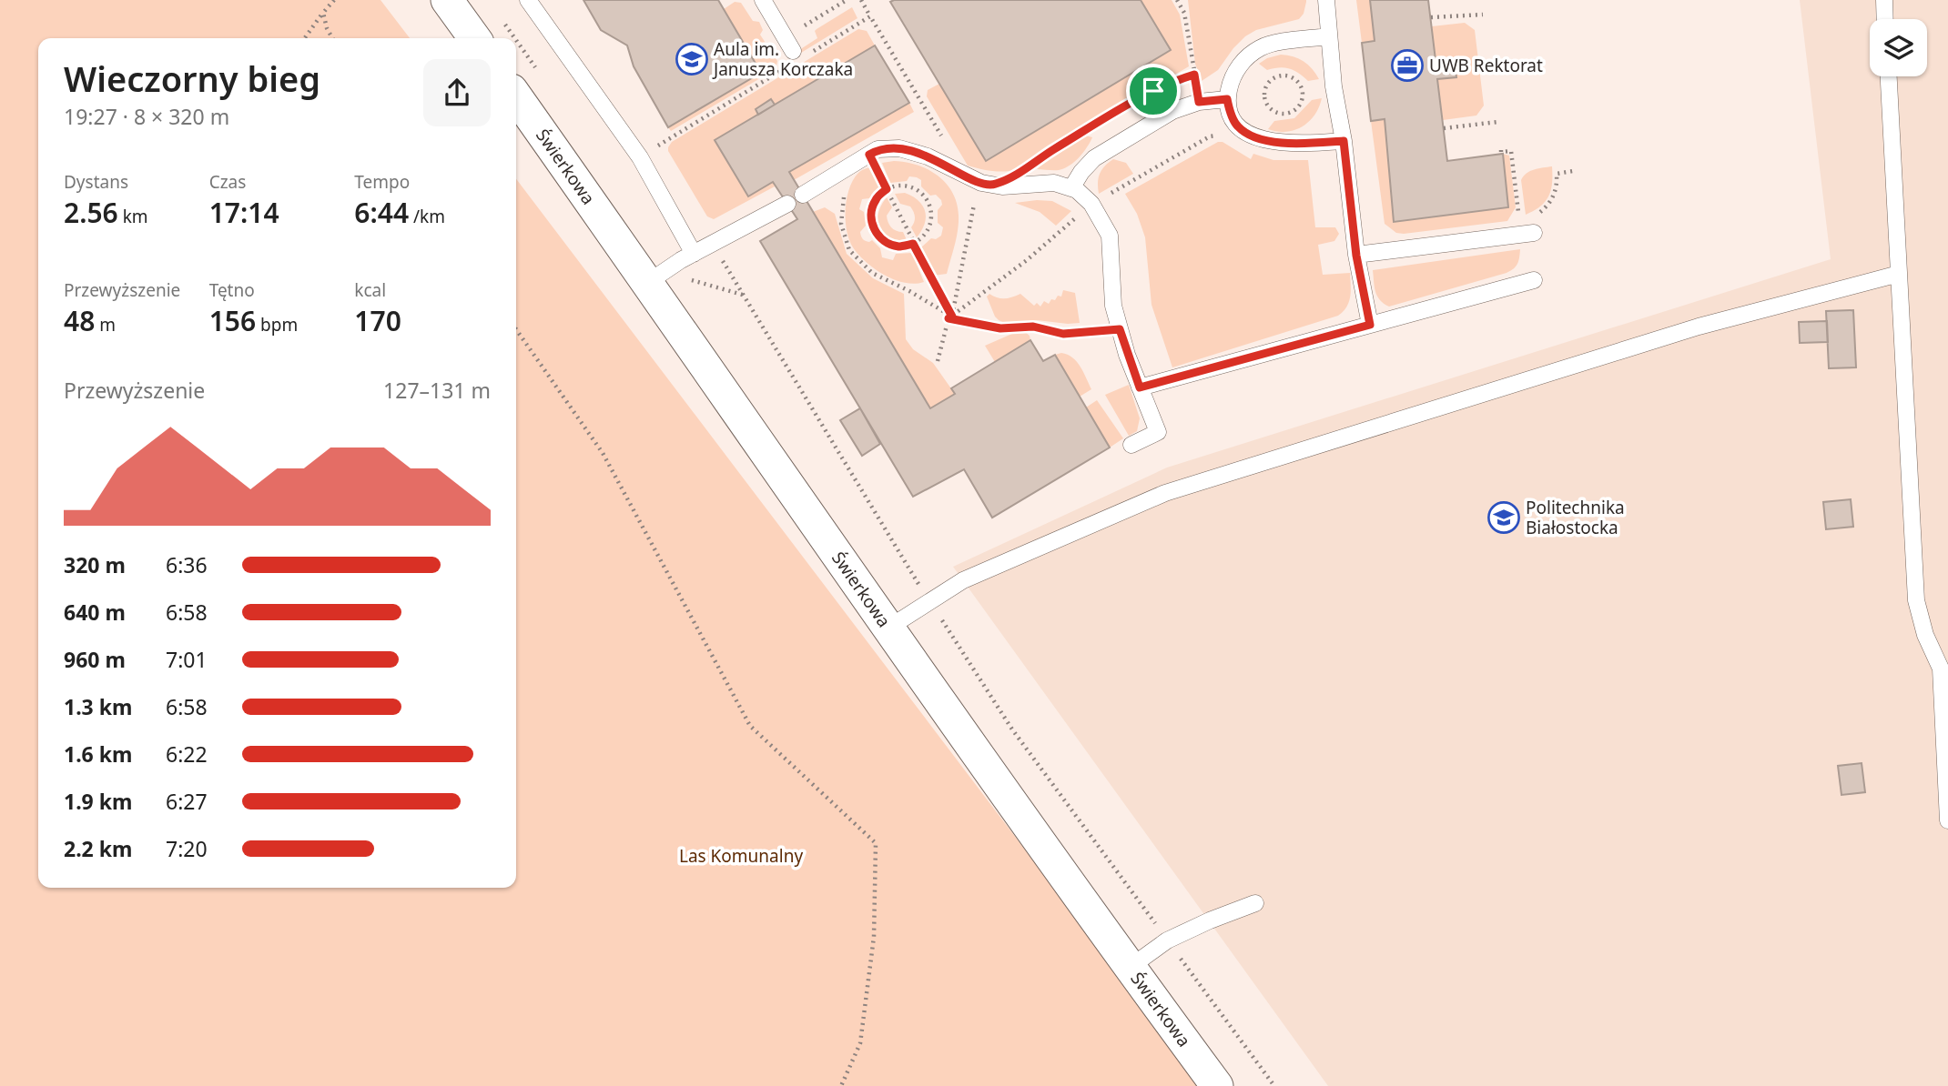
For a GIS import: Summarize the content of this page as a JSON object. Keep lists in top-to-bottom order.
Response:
{
  "streets": {
    "street": ["Świerkowa"]
  },
  "parks": ["Las Komunalny"],
  "places": {
    "school or university": ["Aula im. Janusza Korczaka", "Politechnika Białostocka"],
    "office": ["UWB Rektorat"]
  },
  "page": {
    "heading": ["Wieczorny bieg", "19:27 · 8 × 320 m"],
    "stats": [
      ["Dystans", "2.56 km"],
      ["Czas", "17:14"],
      ["Tempo", "6:44 /km"],
      ["Przewyższenie", "48 m"],
      ["Tętno", "156 bpm"],
      ["kcal", "170"]
    ],
    "chart": ["Przewyższenie", "127–131 m"],
    "list": [
      {
        "name": "320 m",
        "note": "6:36"
      },
      {
        "name": "640 m",
        "note": "6:58"
      },
      {
        "name": "960 m",
        "note": "7:01"
      },
      {
        "name": "1.3 km",
        "note": "6:58"
      },
      {
        "name": "1.6 km",
        "note": "6:22"
      },
      {
        "name": "1.9 km",
        "note": "6:27"
      },
      {
        "name": "2.2 km",
        "note": "7:20"
      }
    ]
  }
}
